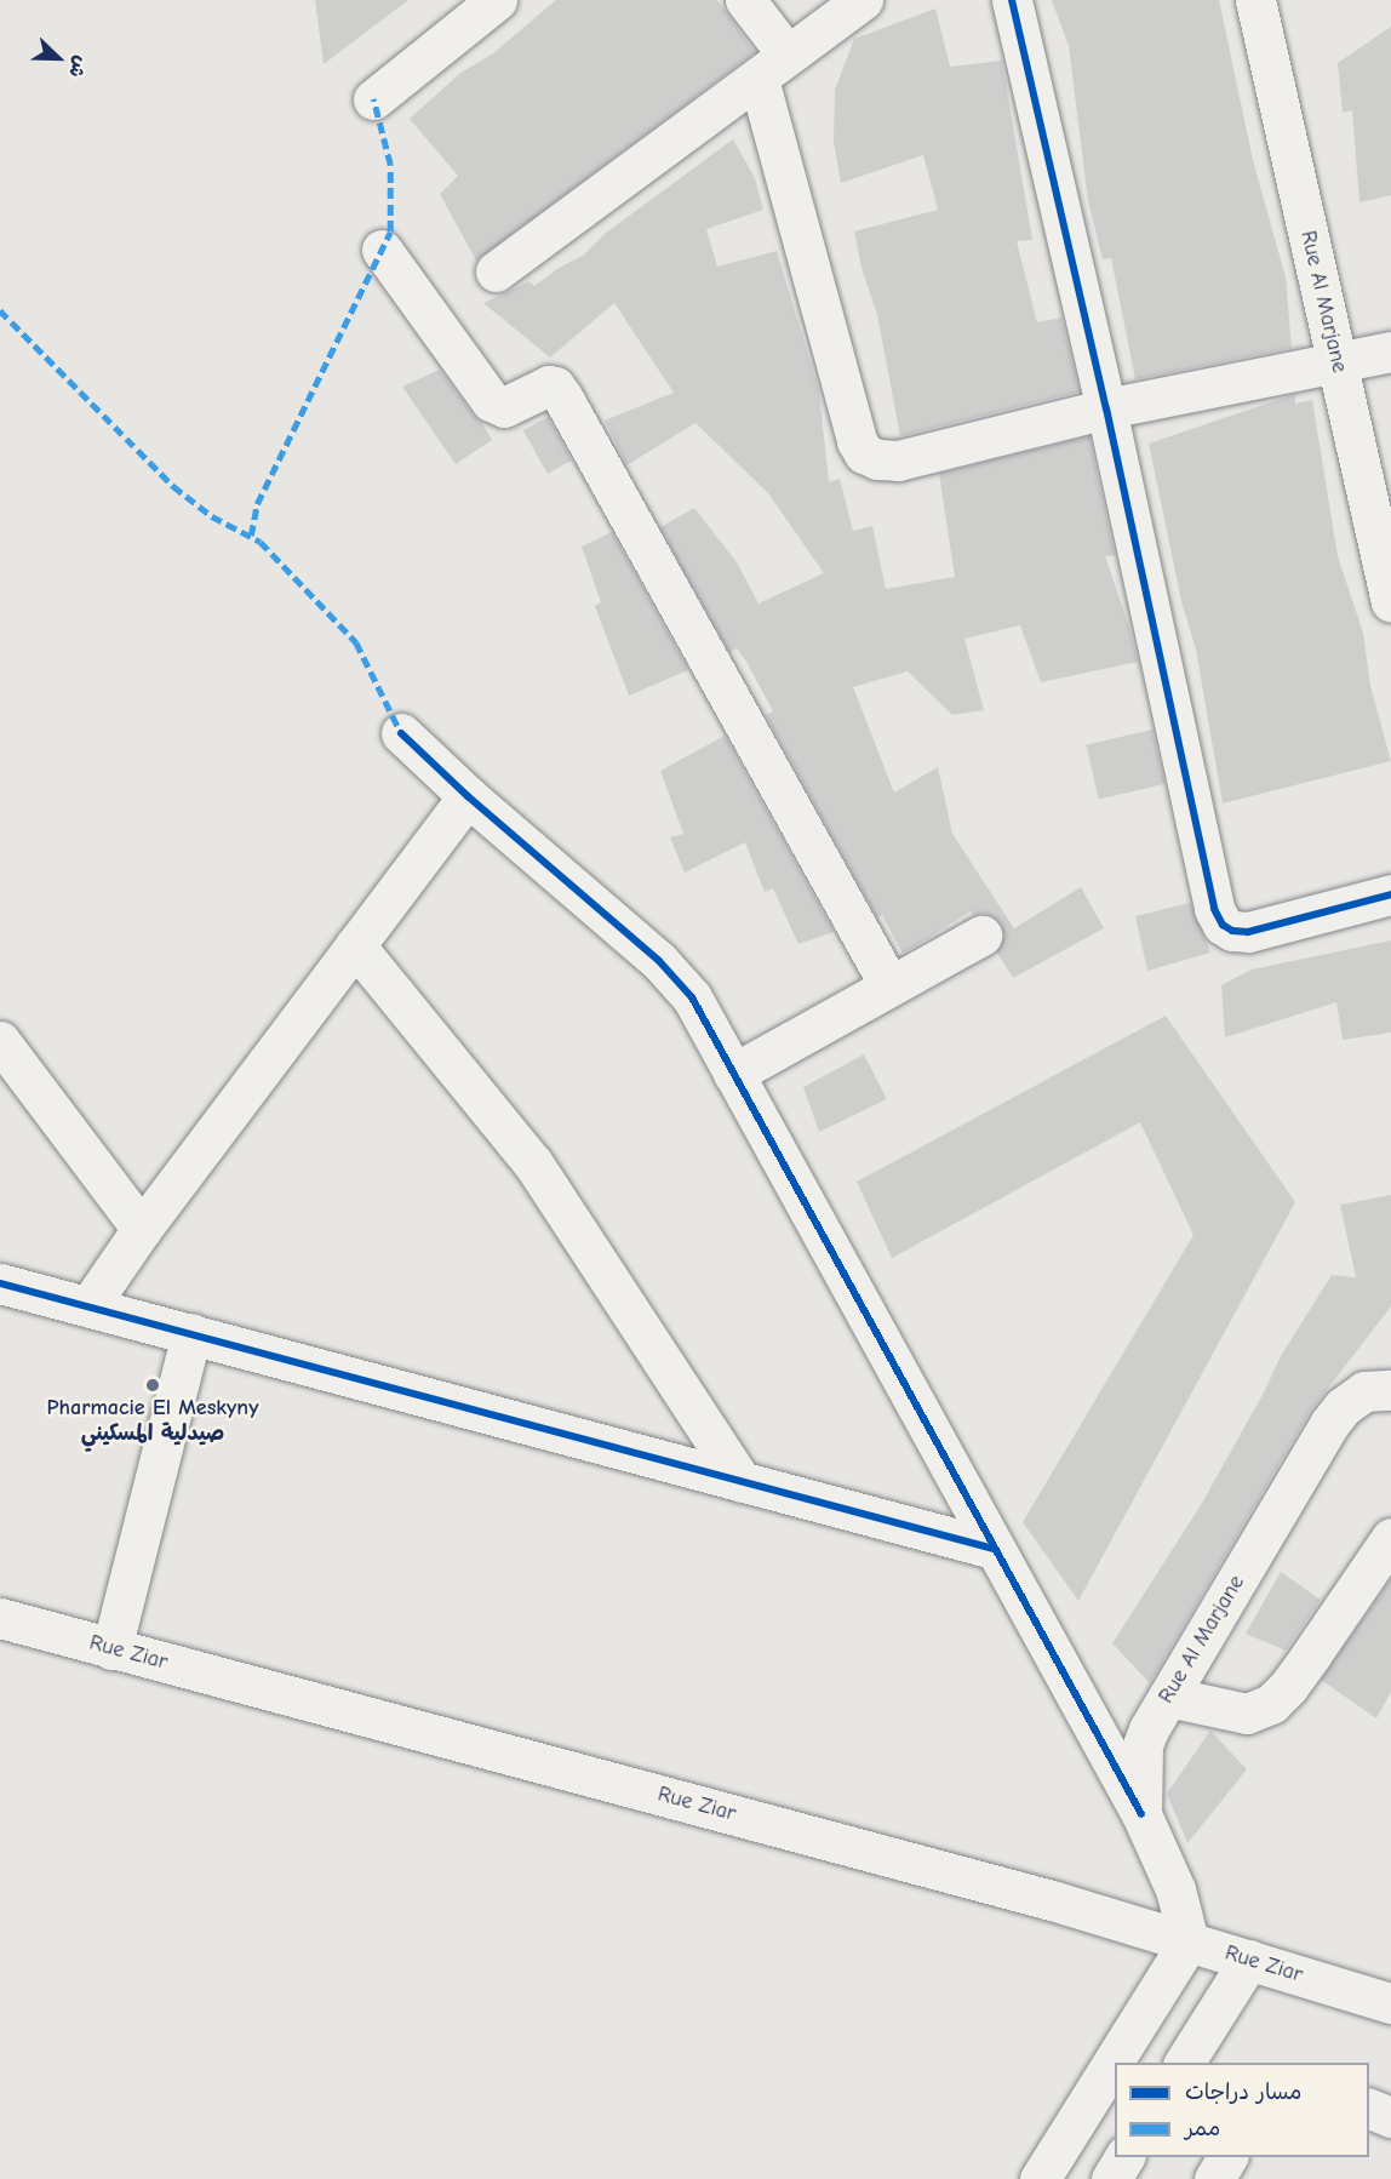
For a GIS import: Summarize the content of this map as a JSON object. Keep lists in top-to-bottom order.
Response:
{
  "streets": {
    "street": ["Rue Al Marjane", "Rue Ziar"]
  },
  "crossings": [
    ["Rue Al Marjane", "Rue Ziar"]
  ],
  "places": ["Pharmacie El Meskyny صيدلية المسكيني"],
  "legend": ["مسار دراجات", "ممر"],
  "north": "bottom right"
}
